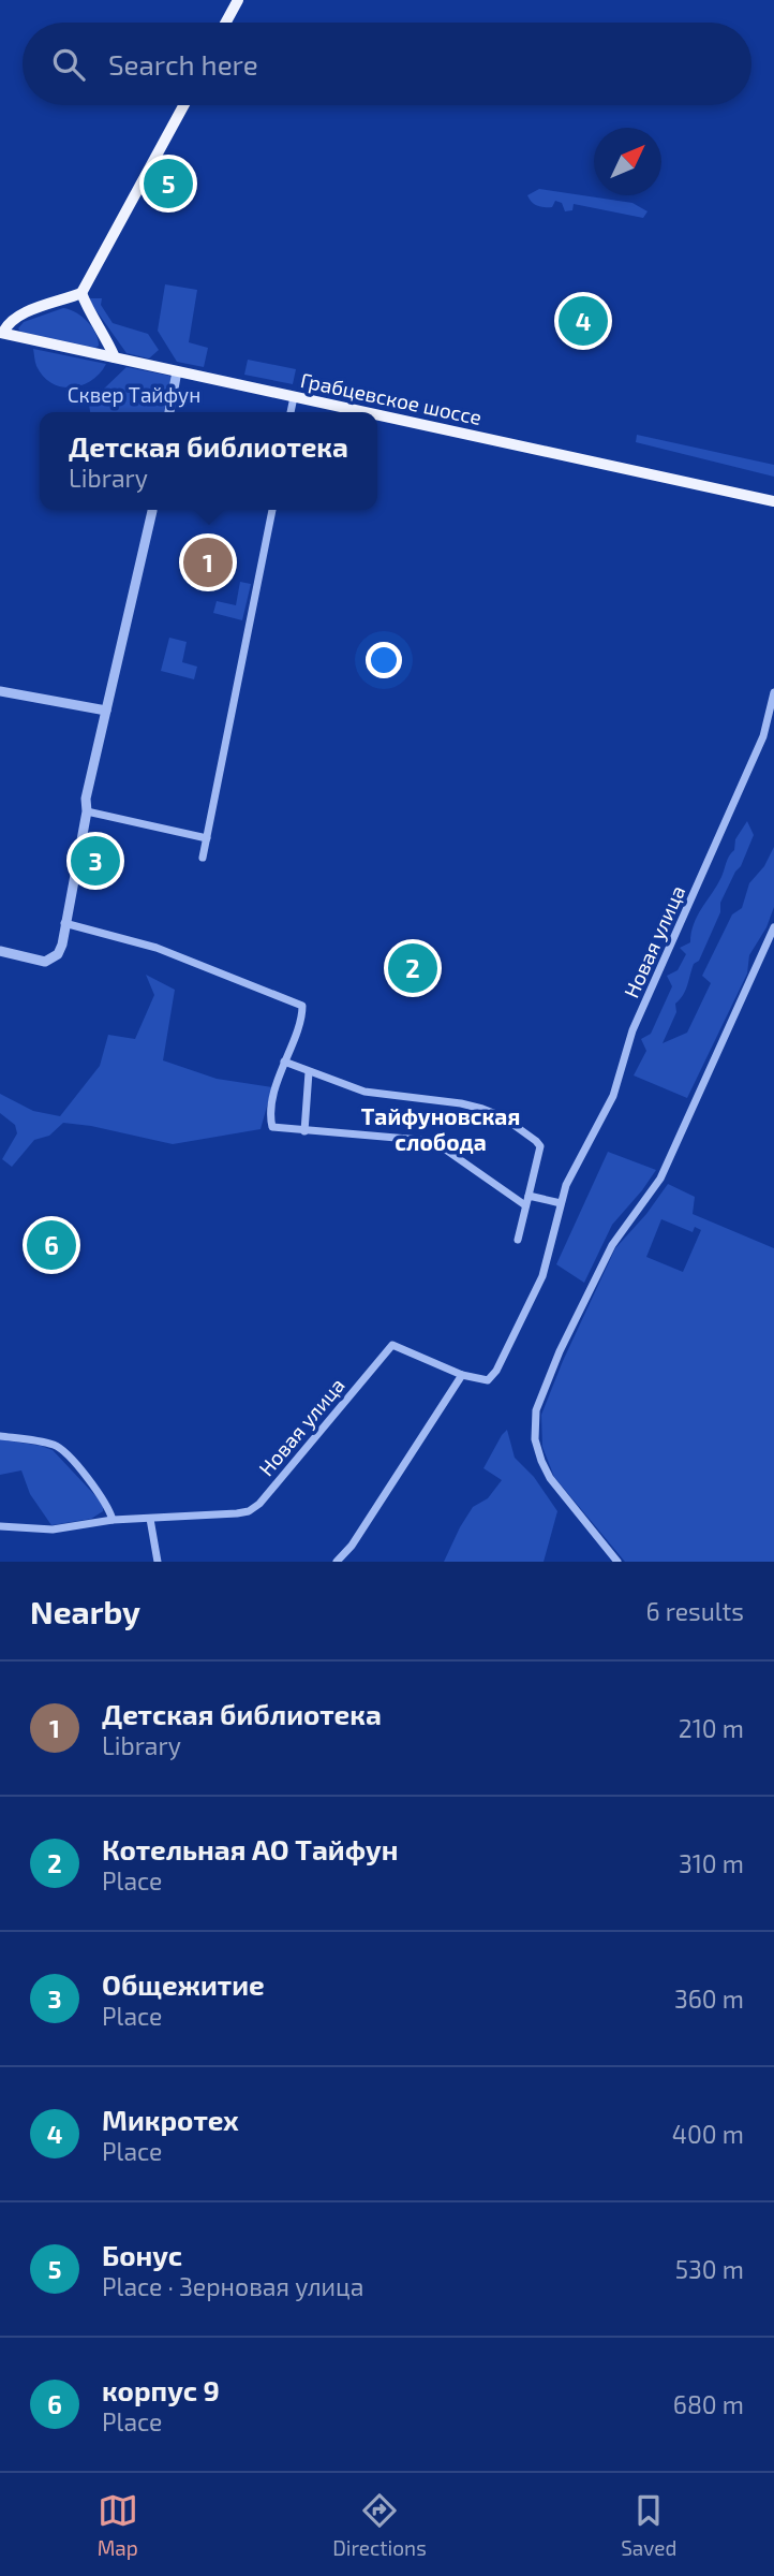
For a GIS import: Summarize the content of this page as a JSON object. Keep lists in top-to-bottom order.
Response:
{
  "streets": {
    "main road": ["Грабцевское шоссе"],
    "street": ["Новая улица"]
  },
  "districts": ["Тайфуновская слобода"],
  "parks": ["Сквер Тайфун"],
  "north": "top right",
  "page": {
    "search": "Search here",
    "pins": [
      "5",
      "4",
      "1",
      "3",
      "2",
      "6"
    ],
    "popup": ["Детская библиотека", "Library"],
    "heading": ["Nearby", "6 results"],
    "list": [
      {
        "mark": "1",
        "name": "Детская библиотека",
        "note": "Library",
        "value": "210 m"
      },
      {
        "mark": "2",
        "name": "Котельная АО Тайфун",
        "note": "Place",
        "value": "310 m"
      },
      {
        "mark": "3",
        "name": "Общежитие",
        "note": "Place",
        "value": "360 m"
      },
      {
        "mark": "4",
        "name": "Микротех",
        "note": "Place",
        "value": "400 m"
      },
      {
        "mark": "5",
        "name": "Бонус",
        "note": "Place · Зерновая улица",
        "value": "530 m"
      },
      {
        "mark": "6",
        "name": "корпус 9",
        "note": "Place",
        "value": "680 m"
      }
    ],
    "nav": ["Map", "Directions", "Saved"]
  }
}
